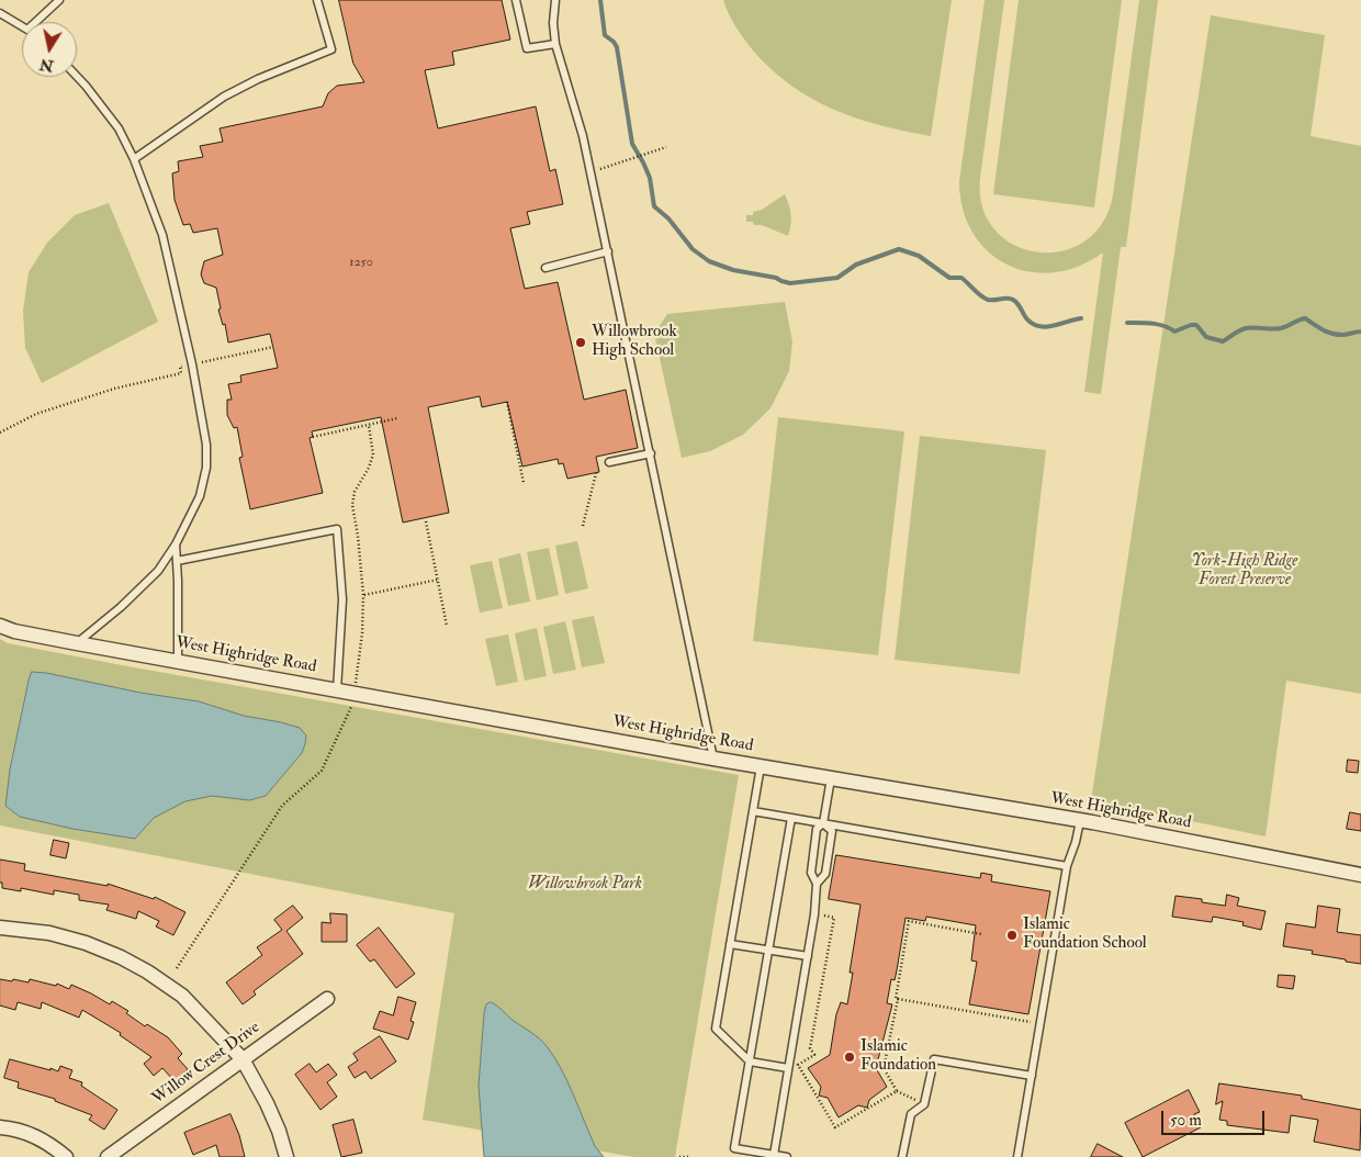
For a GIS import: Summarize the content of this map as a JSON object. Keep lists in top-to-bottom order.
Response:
{
  "streets": {
    "street": ["West Highridge Road", "Willow Crest Drive"]
  },
  "parks": ["York-High Ridge Forest Preserve", "Willowbrook Park"],
  "places": ["Willowbrook High School", "Islamic Foundation School", "Islamic Foundation"],
  "house_numbers": ["1250"],
  "scale_bar": "50 m",
  "north": "bottom"
}
